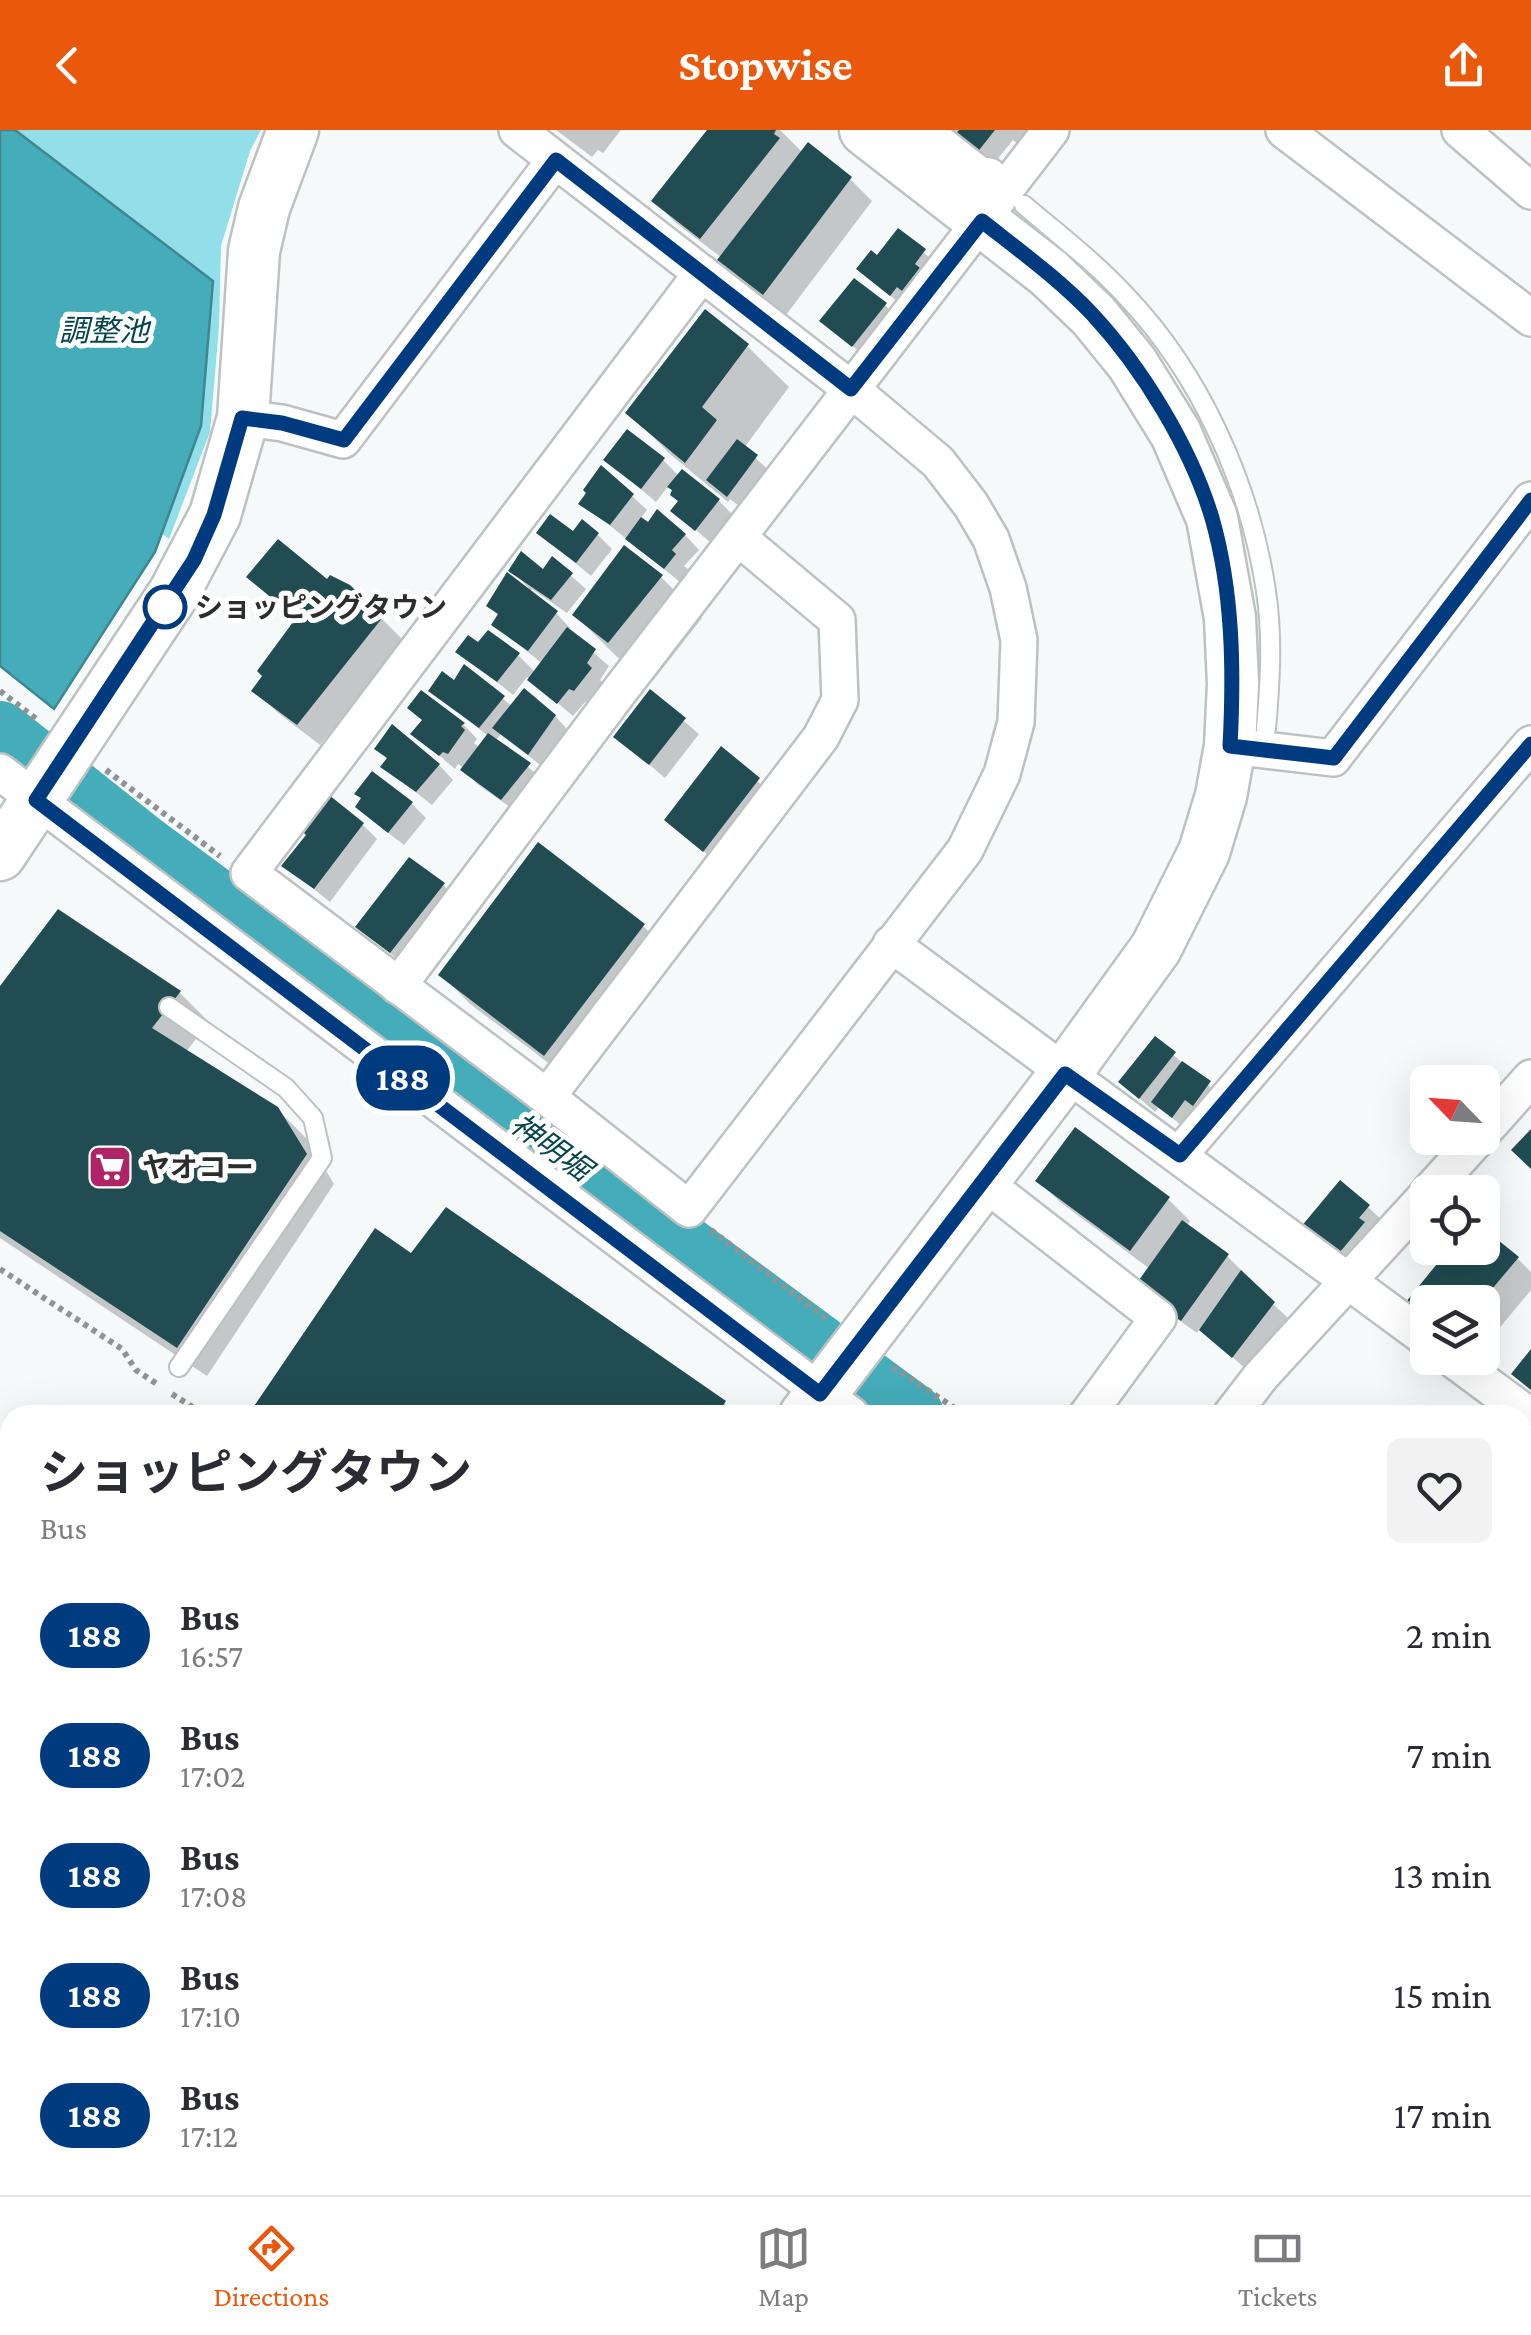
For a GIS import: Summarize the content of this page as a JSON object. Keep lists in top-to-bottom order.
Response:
{
  "water": ["調整池", "神明堀"],
  "places": {
    "other": ["ショッピングタウン"],
    "supermarket": ["ヤオコー"]
  },
  "lines": ["bus line 188"],
  "north": "top left",
  "page": {
    "header": "Stopwise",
    "on_map": "188",
    "heading": ["ショッピングタウン", "Bus"],
    "list": [
      {
        "mark": "188",
        "name": "Bus",
        "note": "16:57",
        "value": "2 min"
      },
      {
        "mark": "188",
        "name": "Bus",
        "note": "17:02",
        "value": "7 min"
      },
      {
        "mark": "188",
        "name": "Bus",
        "note": "17:08",
        "value": "13 min"
      },
      {
        "mark": "188",
        "name": "Bus",
        "note": "17:10",
        "value": "15 min"
      },
      {
        "mark": "188",
        "name": "Bus",
        "note": "17:12",
        "value": "17 min"
      }
    ],
    "tabs": ["Directions", "Map", "Tickets"]
  }
}
